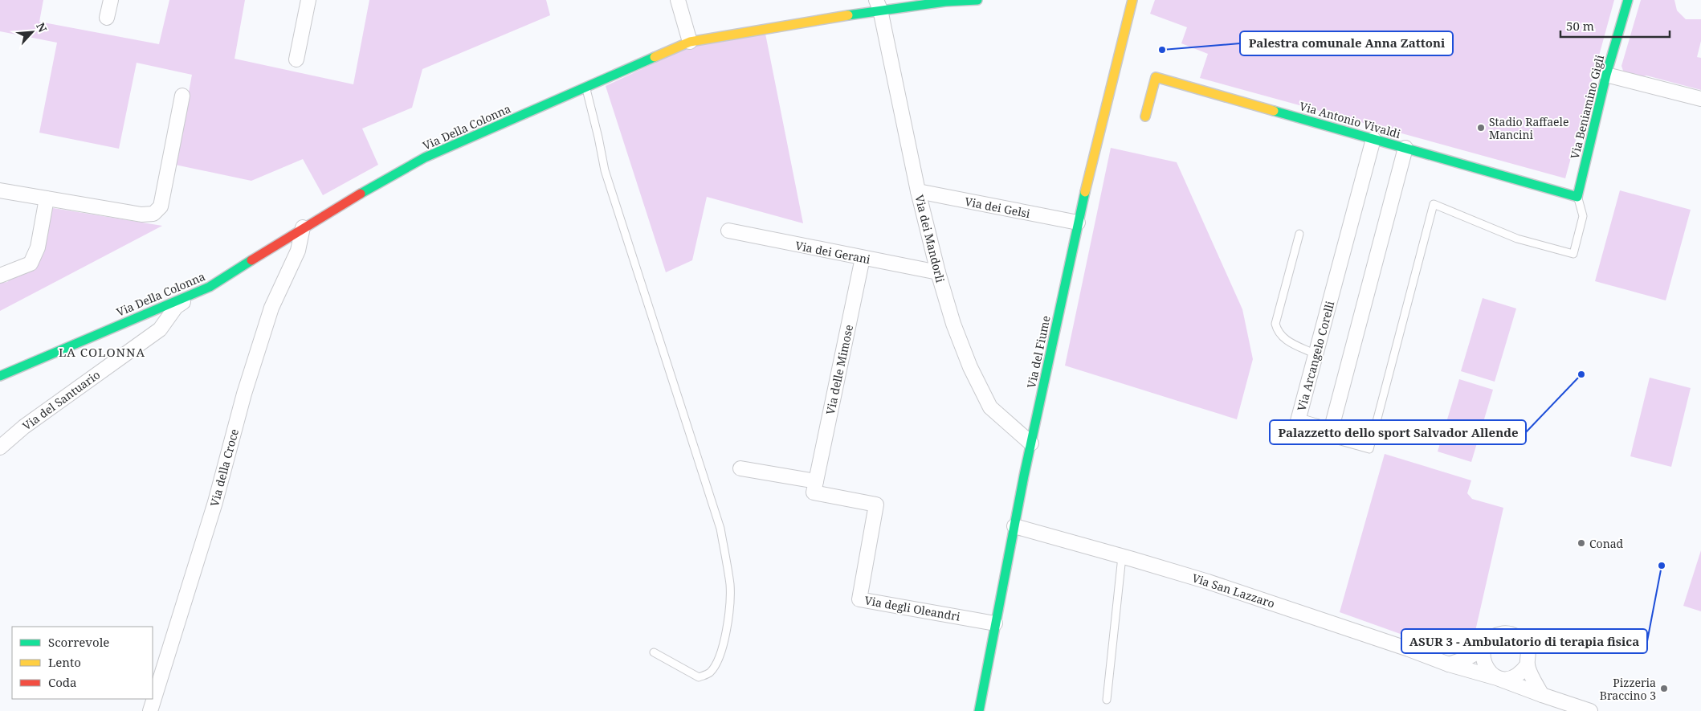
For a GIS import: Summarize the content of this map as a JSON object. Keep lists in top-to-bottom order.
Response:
{
  "streets": {
    "street": [
      "Via Beniamino Gigli",
      "Via Antonio Vivaldi",
      "Via Della Colonna",
      "Via dei Gelsi",
      "Via dei Mandorli",
      "Via dei Gerani",
      "Via del Fiume",
      "Via Arcangelo Corelli",
      "Via delle Mimose",
      "Via del Santuario",
      "Via della Croce",
      "Via San Lazzaro",
      "Via degli Oleandri"
    ]
  },
  "crossings": [
    ["Via Beniamino Gigli", "Via Antonio Vivaldi"],
    ["Via Antonio Vivaldi", "Via Arcangelo Corelli"],
    ["Via Della Colonna", "Via dei Mandorli"],
    ["Via Della Colonna", "Via del Santuario"],
    ["Via Della Colonna", "Via della Croce"],
    ["Via dei Gelsi", "Via dei Mandorli"],
    ["Via dei Gelsi", "Via del Fiume"],
    ["Via dei Mandorli", "Via dei Gerani"],
    ["Via dei Mandorli", "Via del Fiume"],
    ["Via dei Gerani", "Via delle Mimose"],
    ["Via del Fiume", "Via San Lazzaro"],
    ["Via del Fiume", "Via degli Oleandri"],
    ["Via delle Mimose", "Via degli Oleandri"]
  ],
  "districts": ["LA COLONNA"],
  "places": [
    "Palestra comunale Anna Zattoni",
    "Stadio Raffaele Mancini",
    "Palazzetto dello sport Salvador Allende",
    "Conad",
    "ASUR 3 - Ambulatorio di terapia fisica",
    "Pizzeria Braccino 3"
  ],
  "legend": ["Scorrevole", "Lento", "Coda"],
  "scale_bar": "50 m",
  "north": "top right"
}
